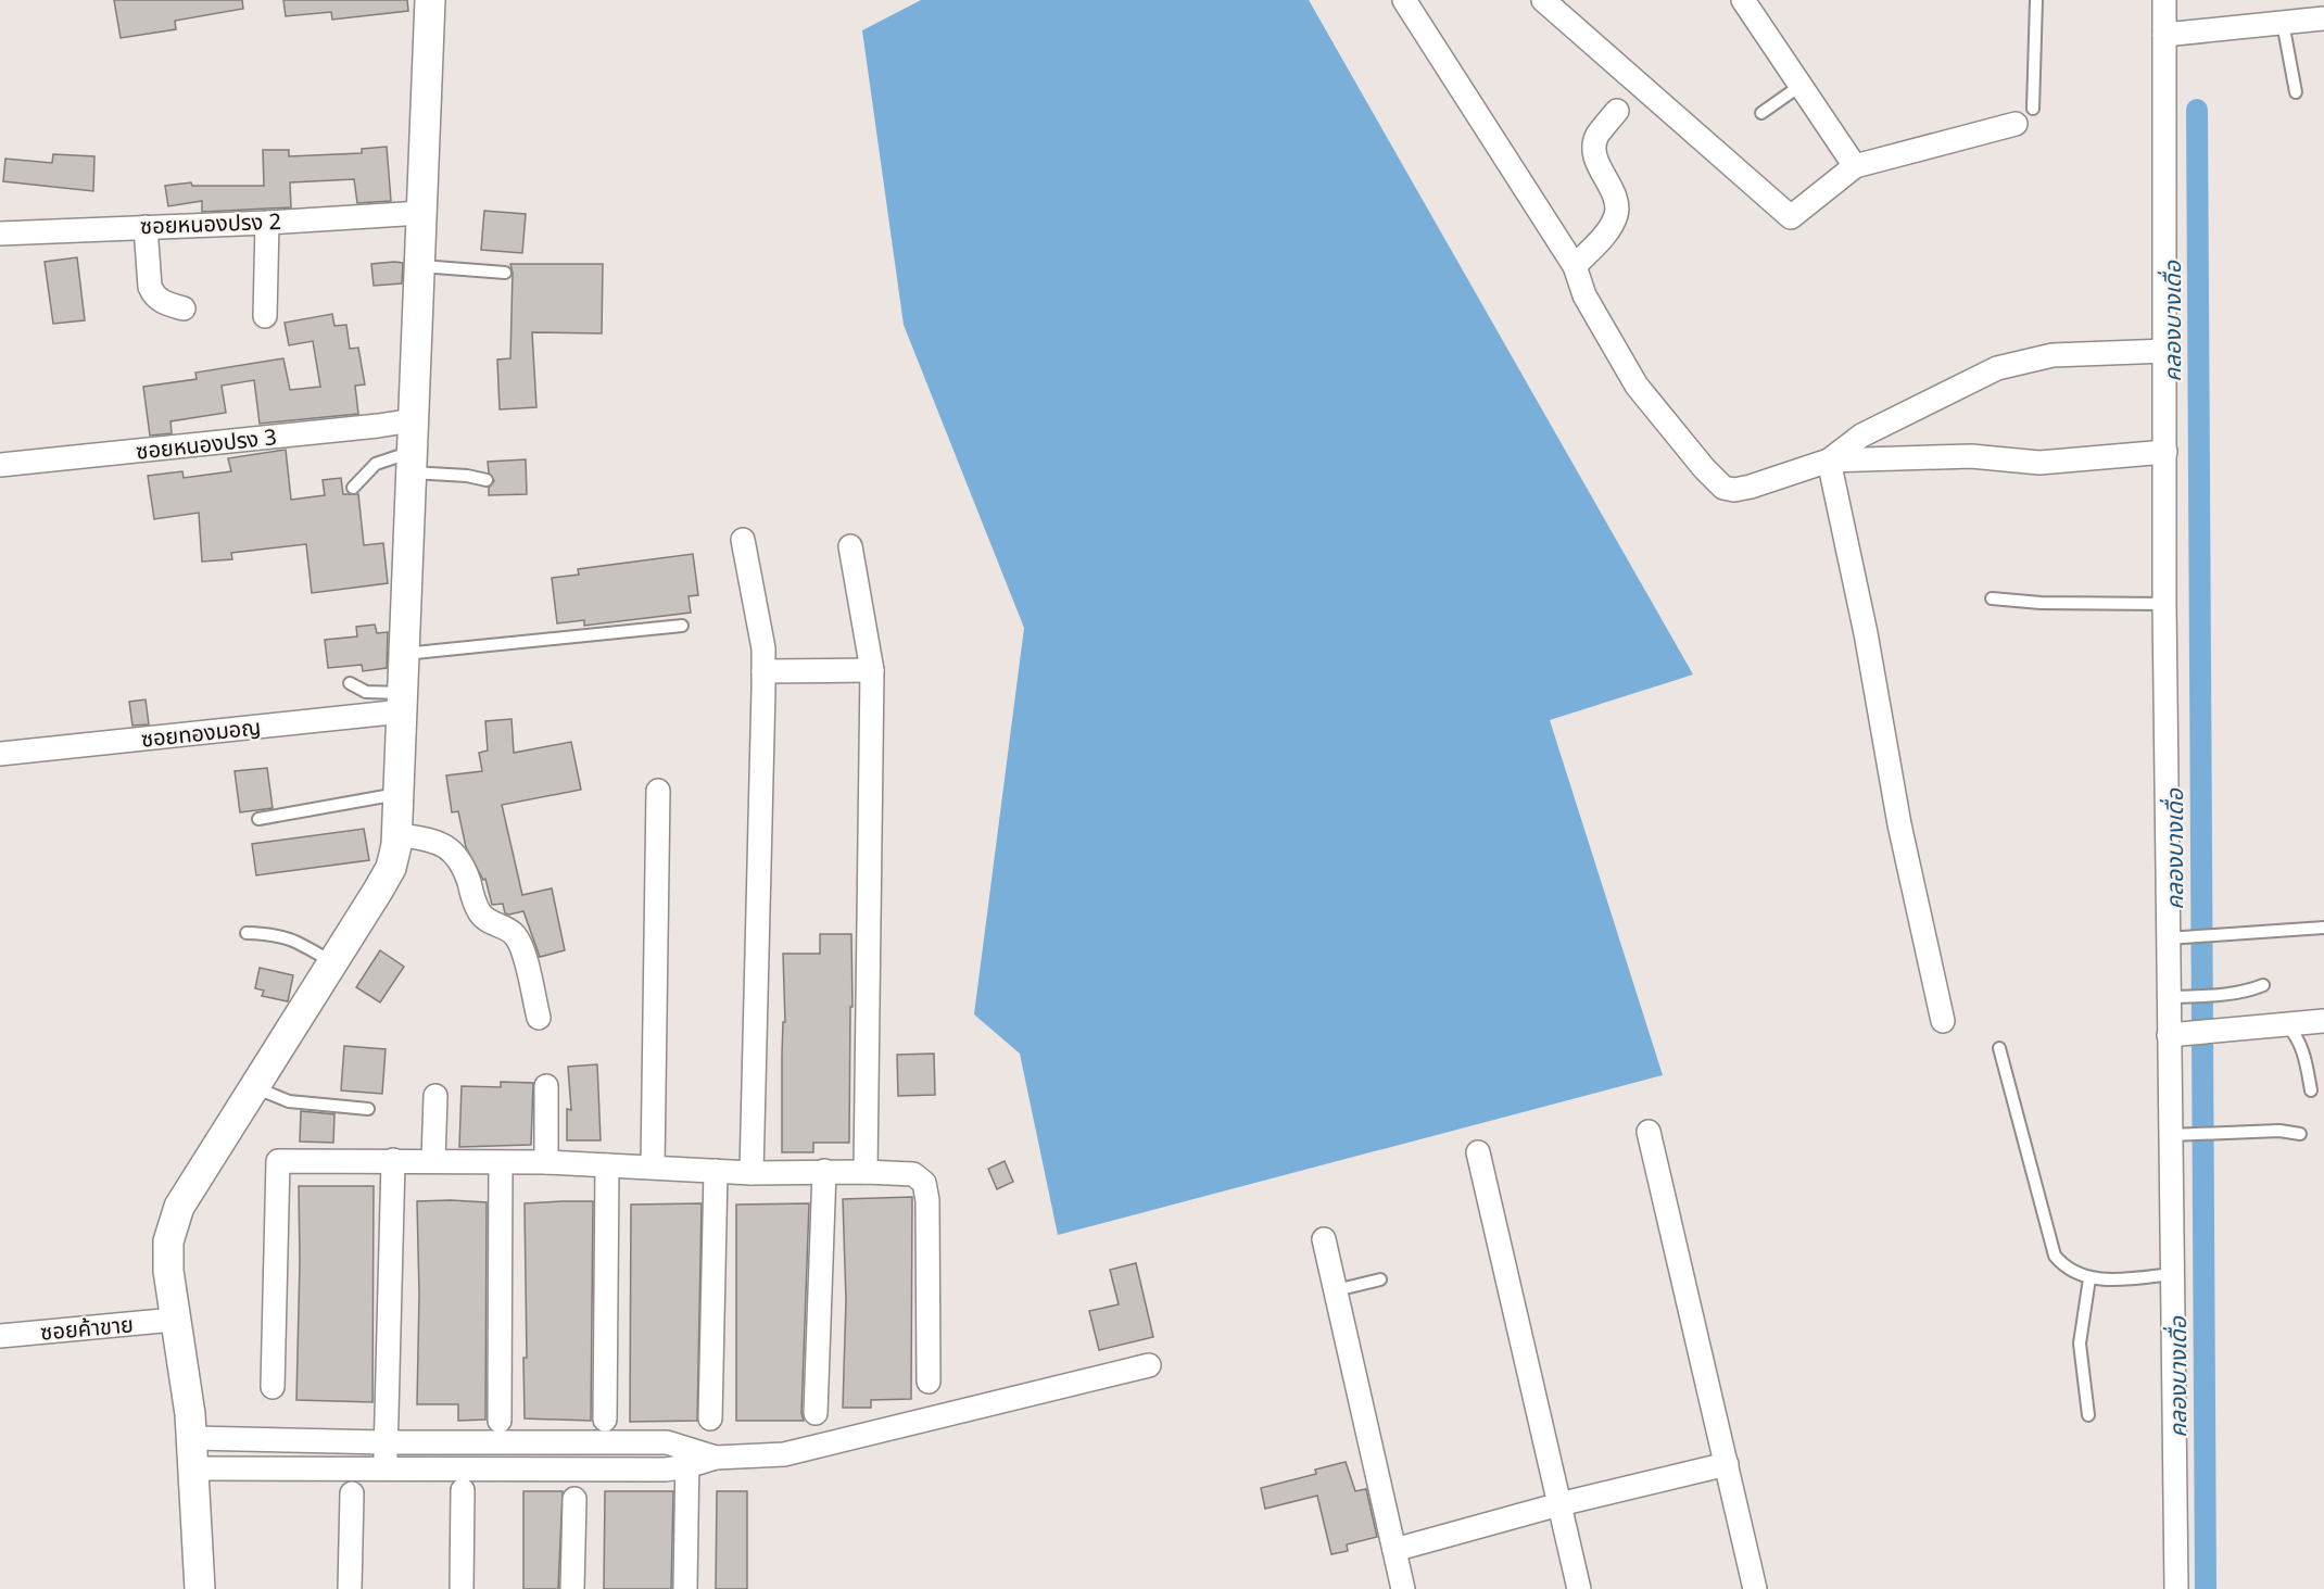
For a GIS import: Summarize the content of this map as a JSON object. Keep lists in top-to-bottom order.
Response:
{
  "streets": {
    "street": [
      "ซอยหนองปรง 2",
      "ซอยหนองปรง 3",
      "ซอยทองมอญ",
      "ซอยค้าขาย"
    ]
  },
  "water": ["คลองบางเดื่อ"]
}
